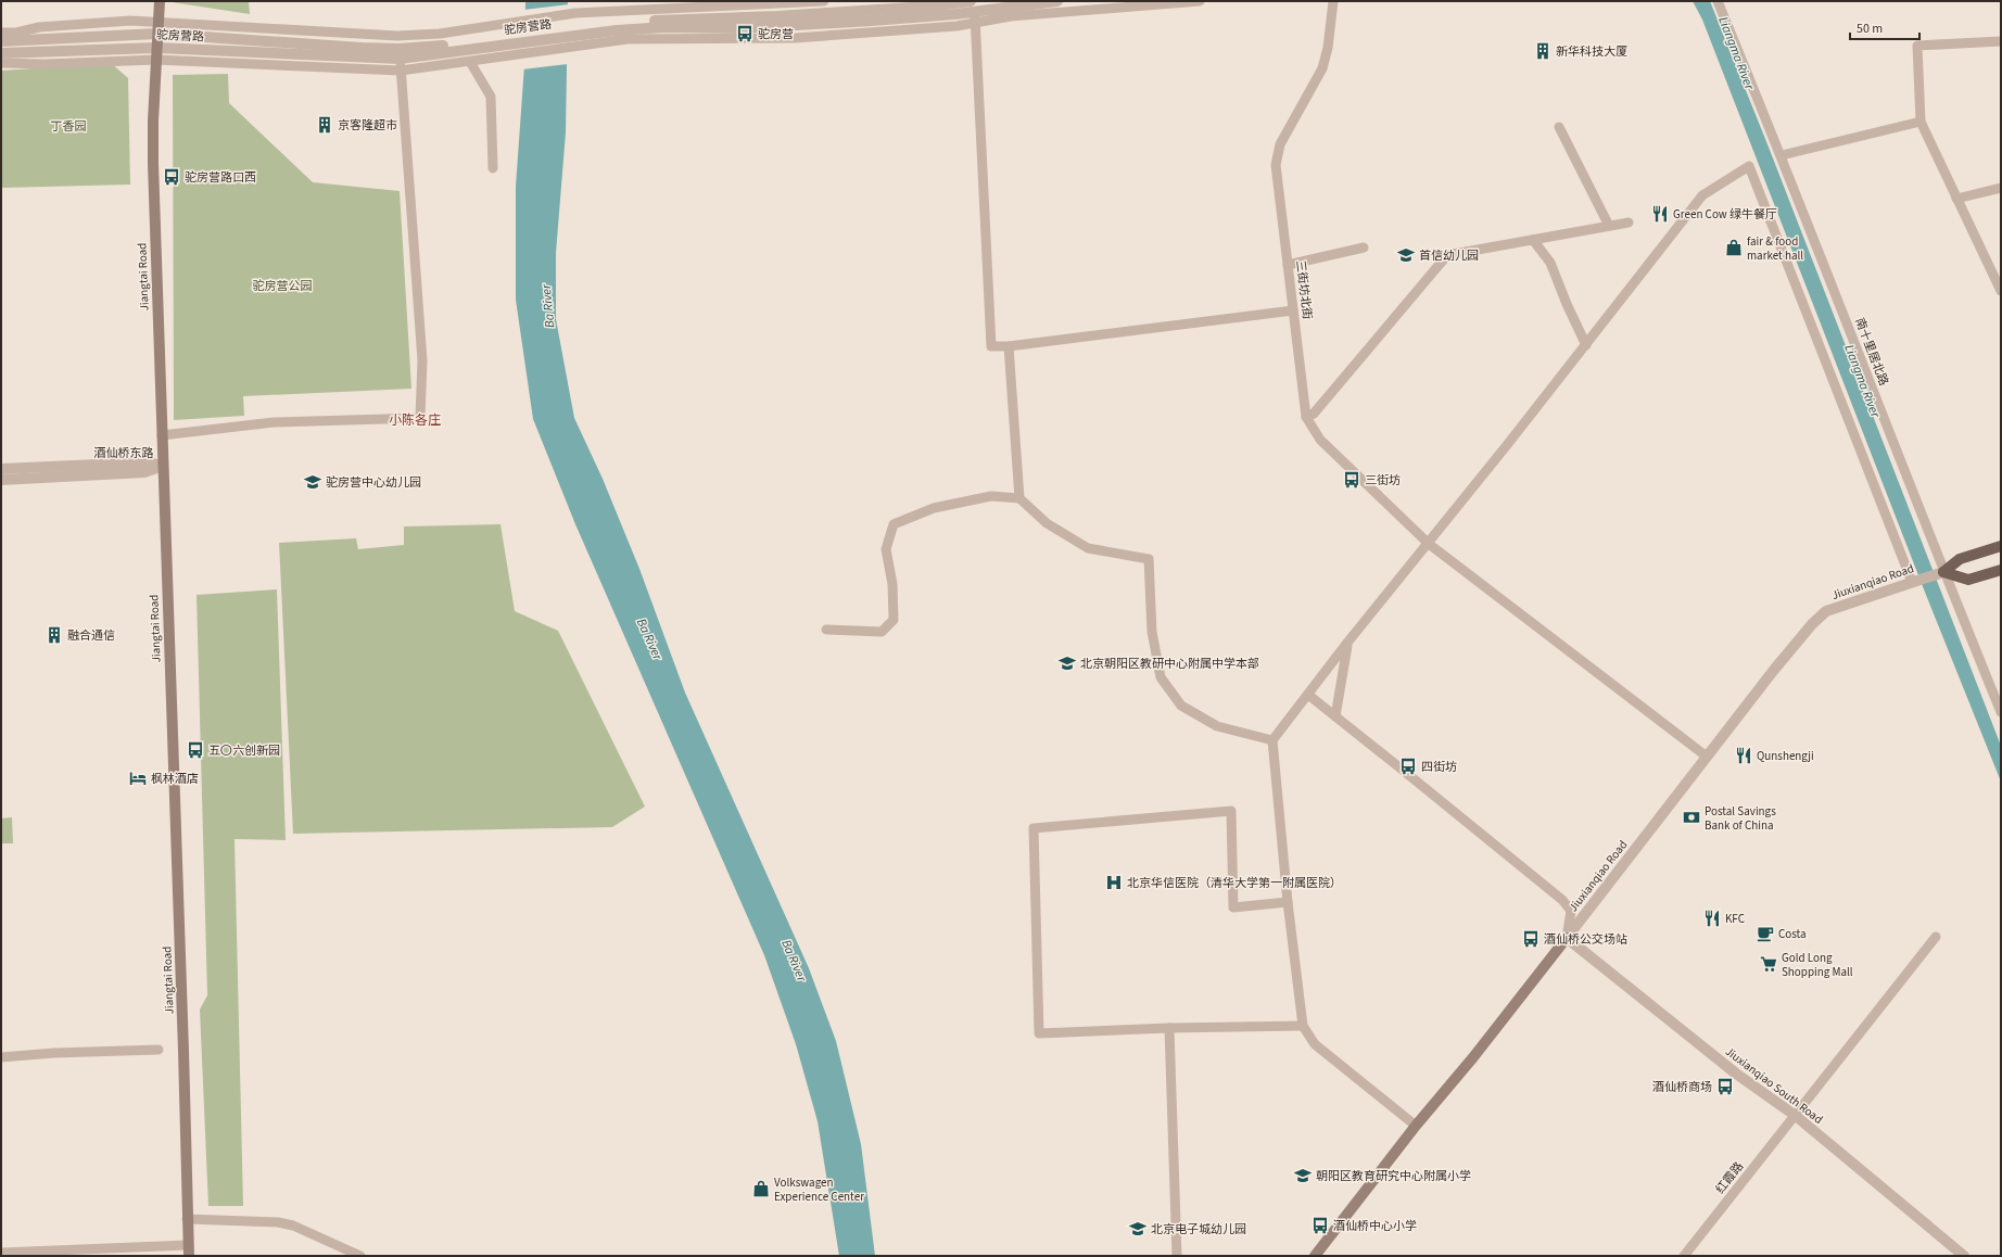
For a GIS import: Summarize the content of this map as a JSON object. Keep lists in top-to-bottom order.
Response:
{
  "streets": {
    "main road": ["Jiangtai Road", "Jiuxianqiao Road"],
    "street": [
      "驼房营路",
      "三街坊北街",
      "南十里居北路",
      "酒仙桥东路",
      "Jiuxianqiao South Road",
      "红霞路"
    ]
  },
  "crossings": [
    ["驼房营路", "Jiangtai Road"],
    ["Jiangtai Road", "酒仙桥东路"],
    ["三街坊北街", "Jiuxianqiao Road"],
    ["南十里居北路", "Jiuxianqiao Road"],
    ["Jiuxianqiao Road", "Jiuxianqiao South Road"],
    ["Jiuxianqiao South Road", "红霞路"]
  ],
  "districts": ["小陈各庄"],
  "water": ["Liangma River", "Ba River"],
  "parks": ["丁香园", "驼房营公园"],
  "places": {
    "bus stop": [
      "驼房营",
      "驼房营路口西",
      "三街坊",
      "五〇六创新园",
      "四街坊",
      "酒仙桥公交场站",
      "酒仙桥商场",
      "酒仙桥中心小学"
    ],
    "building": ["新华科技大厦", "京客隆超市", "融合通信"],
    "restaurant": ["Green Cow 绿牛餐厅", "Qunshengji", "KFC"],
    "shop": ["fair & food market hall", "Volkswagen Experience Center"],
    "school or university": [
      "首信幼儿园",
      "驼房营中心幼儿园",
      "北京朝阳区教研中心附属中学本部",
      "朝阳区教育研究中心附属小学",
      "北京电子城幼儿园"
    ],
    "hotel": ["枫林酒店"],
    "bank": ["Postal Savings Bank of China"],
    "hospital": ["北京华信医院（清华大学第一附属医院）"],
    "cafe": ["Costa"],
    "supermarket": ["Gold Long Shopping Mall"]
  },
  "scale_bar": "50 m"
}
